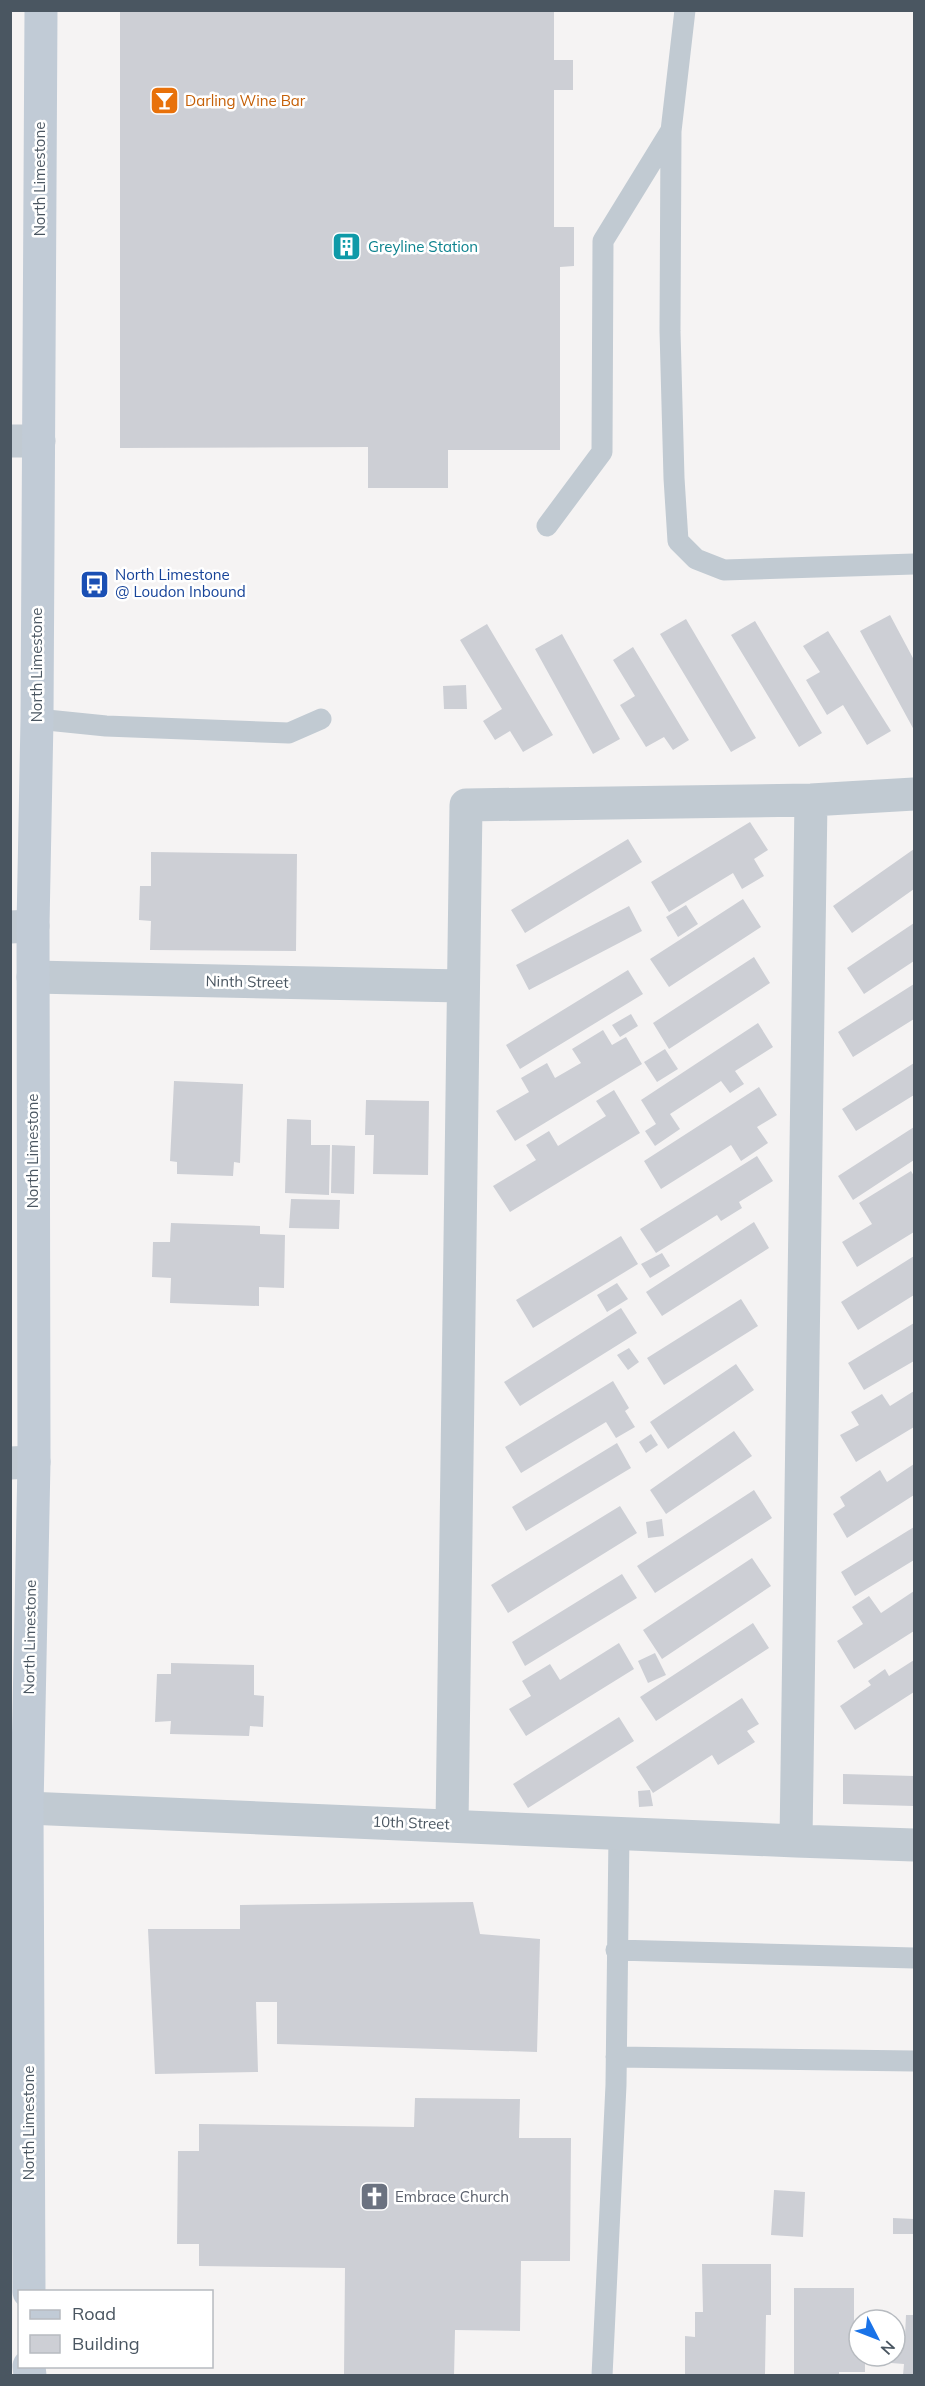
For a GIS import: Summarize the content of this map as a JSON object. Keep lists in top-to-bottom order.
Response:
{
  "streets": {
    "street": ["North Limestone", "Ninth Street", "10th Street"]
  },
  "crossings": [
    ["North Limestone", "Ninth Street"],
    ["North Limestone", "10th Street"]
  ],
  "places": {
    "bar": ["Darling Wine Bar"],
    "building": ["Greyline Station"],
    "bus stop": ["North Limestone @ Loudon Inbound"],
    "church": ["Embrace Church"]
  },
  "legend": ["Road", "Building"],
  "north": "bottom right"
}
